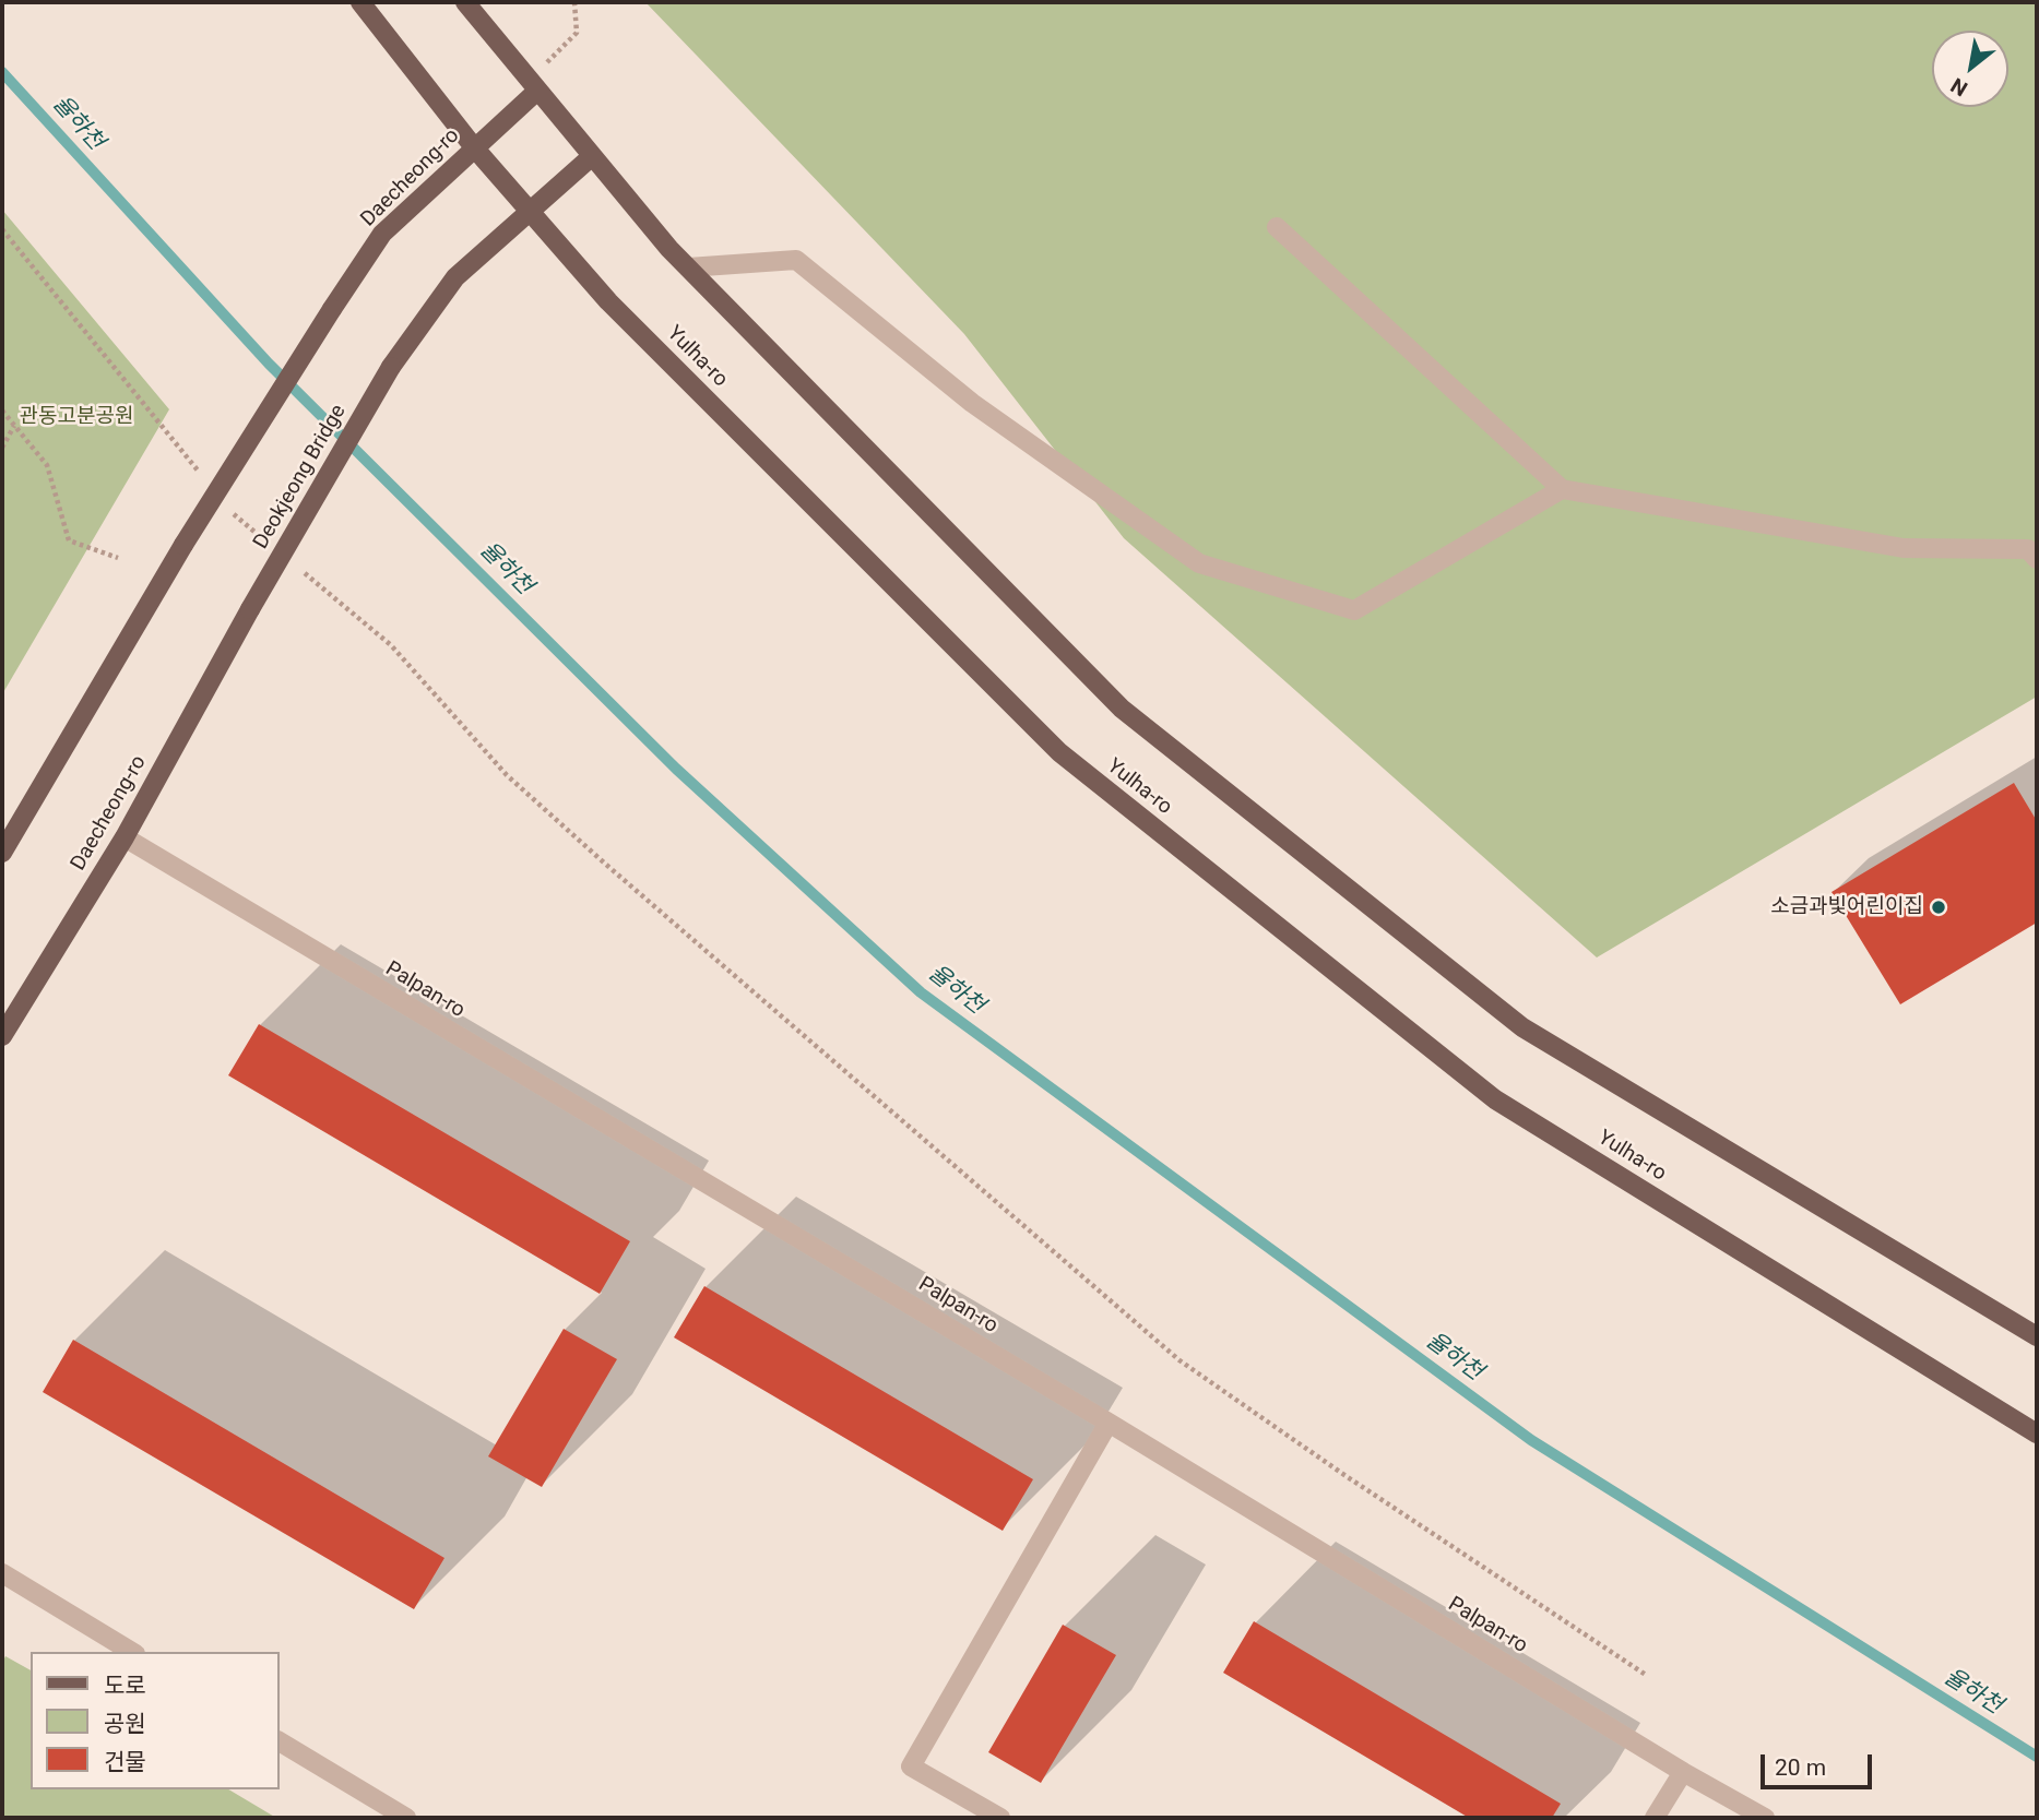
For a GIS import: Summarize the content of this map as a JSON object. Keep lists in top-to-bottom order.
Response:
{
  "streets": {
    "main road": ["Daecheong-ro", "Yulha-ro", "Deokjeong Bridge"],
    "street": ["Palpan-ro"]
  },
  "crossings": [
    ["Daecheong-ro", "Yulha-ro"],
    ["Daecheong-ro", "Deokjeong Bridge"],
    ["Daecheong-ro", "Palpan-ro"],
    ["Yulha-ro", "Deokjeong Bridge"]
  ],
  "water": ["율하천"],
  "parks": ["관동고분공원"],
  "places": ["소금과빛어린이집"],
  "legend": ["도로", "공원", "건물"],
  "scale_bar": "20 m",
  "north": "bottom left"
}
